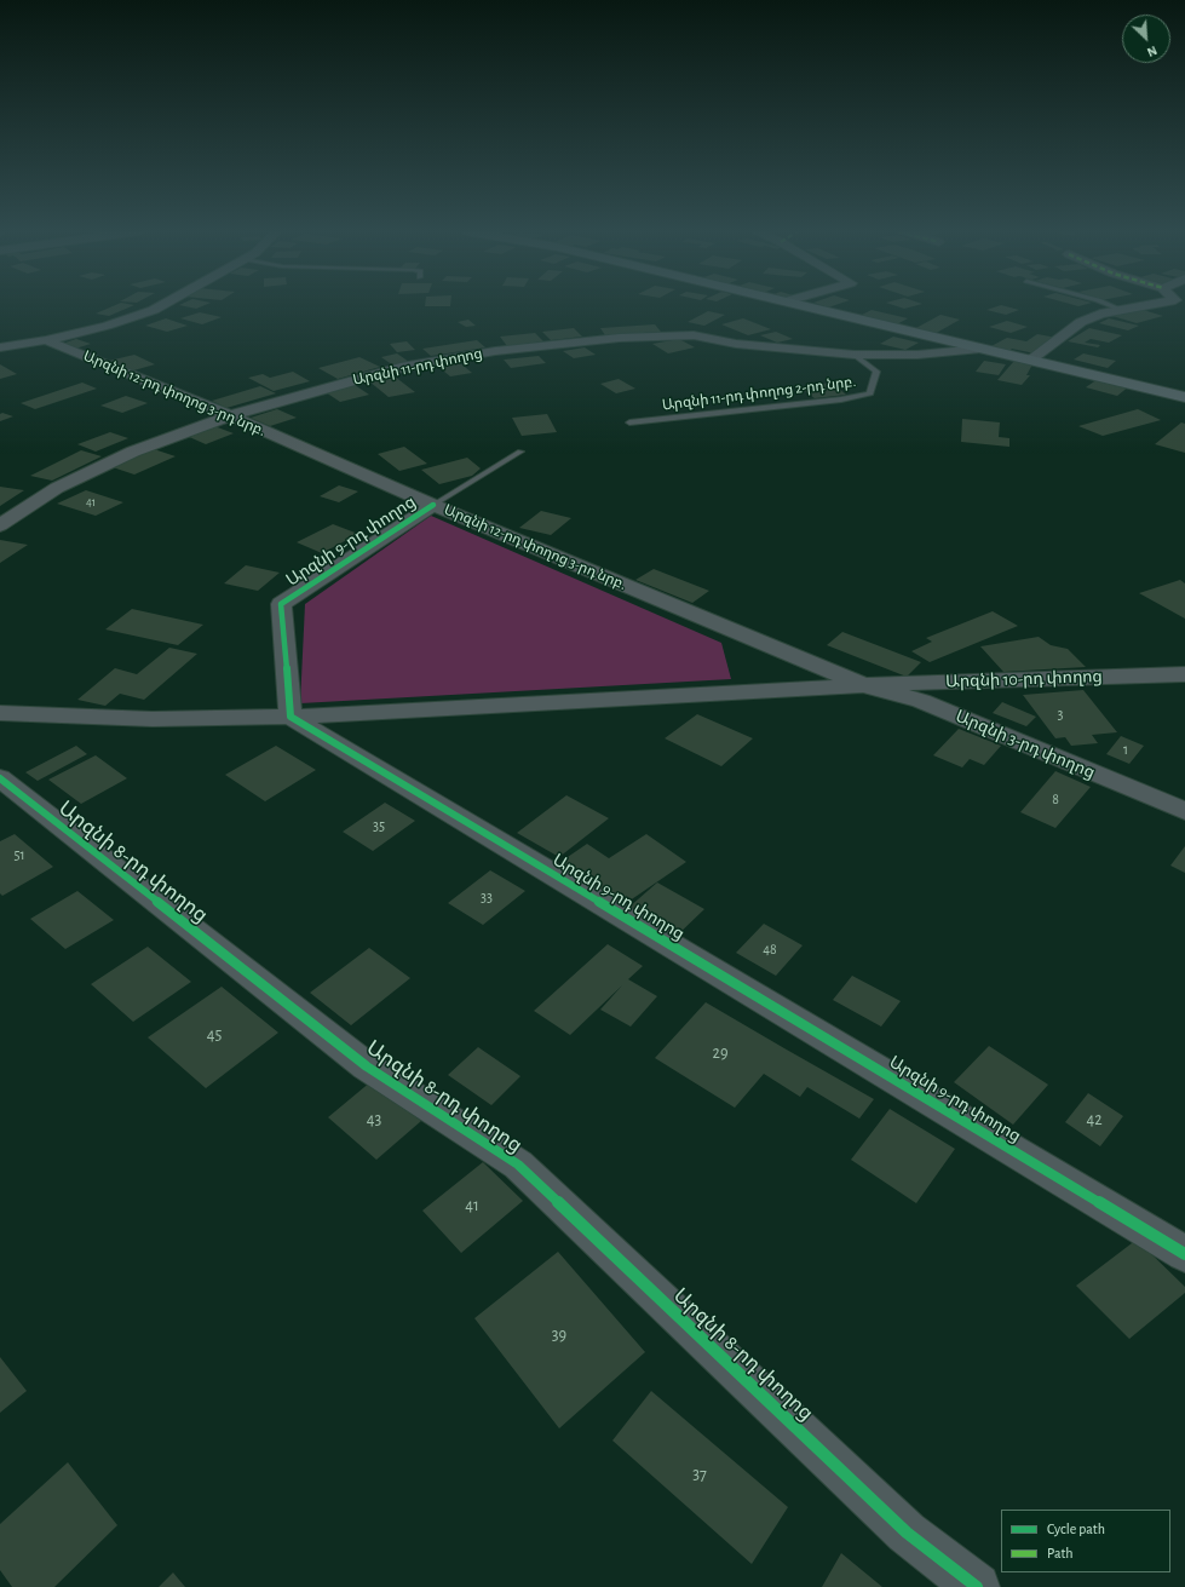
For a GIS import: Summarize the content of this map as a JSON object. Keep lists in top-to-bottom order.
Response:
{
  "streets": {
    "street": [
      "Արզնի 11-րդ փողոց",
      "Արզնի 12-րդ փողոց 3-րդ նրբ․",
      "Արզնի 9-րդ փողոց",
      "Արզնի 10-րդ փողոց",
      "Արզնի 3-րդ փողոց",
      "Արզնի 8-րդ փողոց"
    ],
    "lane": ["Արզնի 11-րդ փողոց 2-րդ նրբ․"]
  },
  "crossings": [
    ["Արզնի 11-րդ փողոց", "Արզնի 12-րդ փողոց 3-րդ նրբ․"],
    ["Արզնի 11-րդ փողոց", "Արզնի 11-րդ փողոց 2-րդ նրբ․"],
    ["Արզնի 12-րդ փողոց 3-րդ նրբ․", "Արզնի 9-րդ փողոց"],
    ["Արզնի 12-րդ փողոց 3-րդ նրբ․", "Արզնի 10-րդ փողոց"],
    ["Արզնի 12-րդ փողոց 3-րդ նրբ․", "Արզնի 3-րդ փողոց"],
    ["Արզնի 9-րդ փողոց", "Արզնի 10-րդ փողոց"],
    ["Արզնի 10-րդ փողոց", "Արզնի 3-րդ փողոց"]
  ],
  "house_numbers": [
    "41",
    "3",
    "1",
    "8",
    "35",
    "51",
    "33",
    "48",
    "45",
    "29",
    "43",
    "42",
    "41",
    "39",
    "37"
  ],
  "legend": ["Cycle path", "Path"],
  "north": "bottom right"
}
